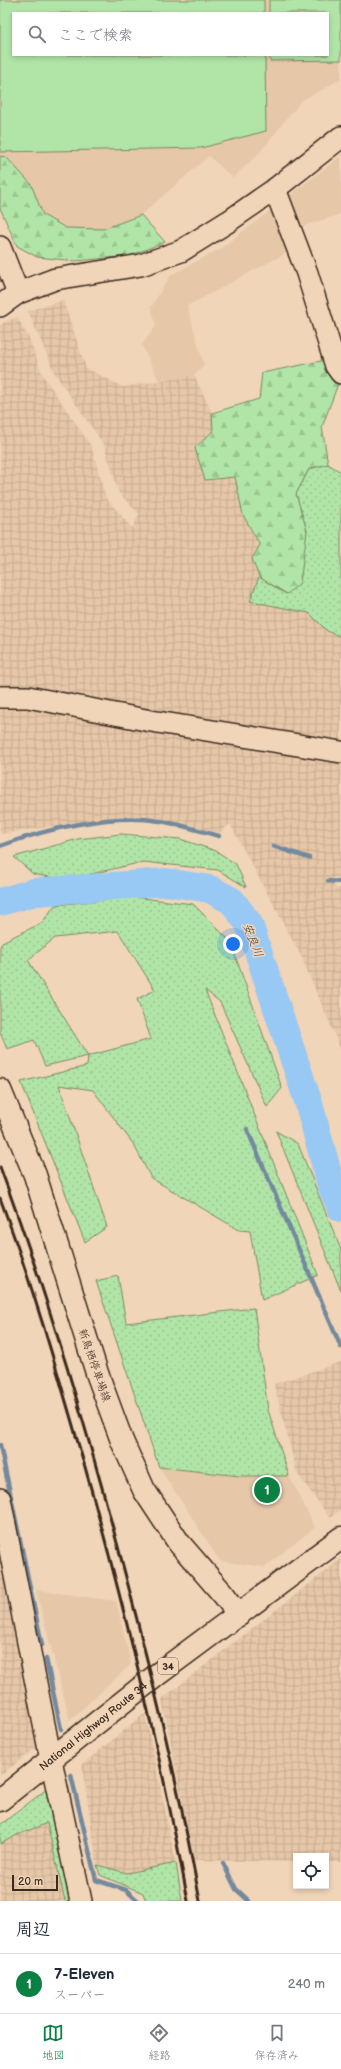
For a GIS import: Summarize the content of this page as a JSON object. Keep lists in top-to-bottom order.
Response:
{
  "streets": {
    "main road": ["新鳥栖停車場線", "34", "National Highway Route 34"]
  },
  "crossings": [
    ["新鳥栖停車場線", "National Highway Route 34"]
  ],
  "water": ["安良川"],
  "scale_bar": "20 m",
  "page": {
    "search": "ここで検索",
    "pins": "1",
    "scale": "20 m",
    "heading": "周辺",
    "list": [
      {
        "mark": "1",
        "name": "7-Eleven",
        "note": "スーパー",
        "value": "240 m"
      }
    ],
    "nav": ["地図", "経路", "保存済み"]
  }
}
